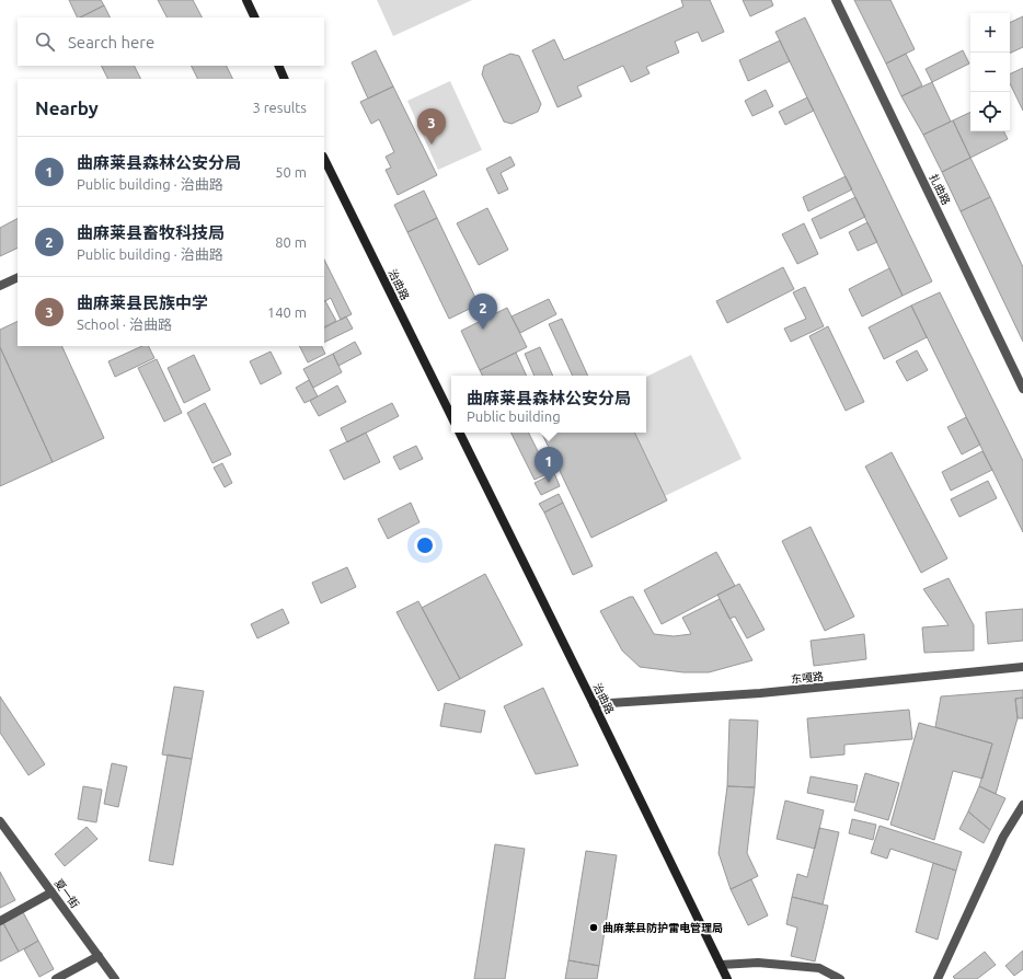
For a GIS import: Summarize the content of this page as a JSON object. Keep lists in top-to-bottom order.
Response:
{
  "streets": {
    "main road": ["治曲路"],
    "street": ["扎曲路", "东嘎路", "夏一街"]
  },
  "crossings": [
    ["治曲路", "东嘎路"]
  ],
  "places": ["曲麻莱县防护雷电管理局"],
  "page": {
    "map_buttons": ["+", "−"],
    "search": "Search here",
    "heading": ["Nearby", "3 results"],
    "pins": ["3", "2", "1"],
    "list": [
      {
        "mark": "1",
        "name": "曲麻莱县森林公安分局",
        "note": "Public building · 治曲路",
        "value": "50 m"
      },
      {
        "mark": "2",
        "name": "曲麻莱县畜牧科技局",
        "note": "Public building · 治曲路",
        "value": "80 m"
      },
      {
        "mark": "3",
        "name": "曲麻莱县民族中学",
        "note": "School · 治曲路",
        "value": "140 m"
      }
    ],
    "popup": ["曲麻莱县森林公安分局", "Public building"]
  }
}
